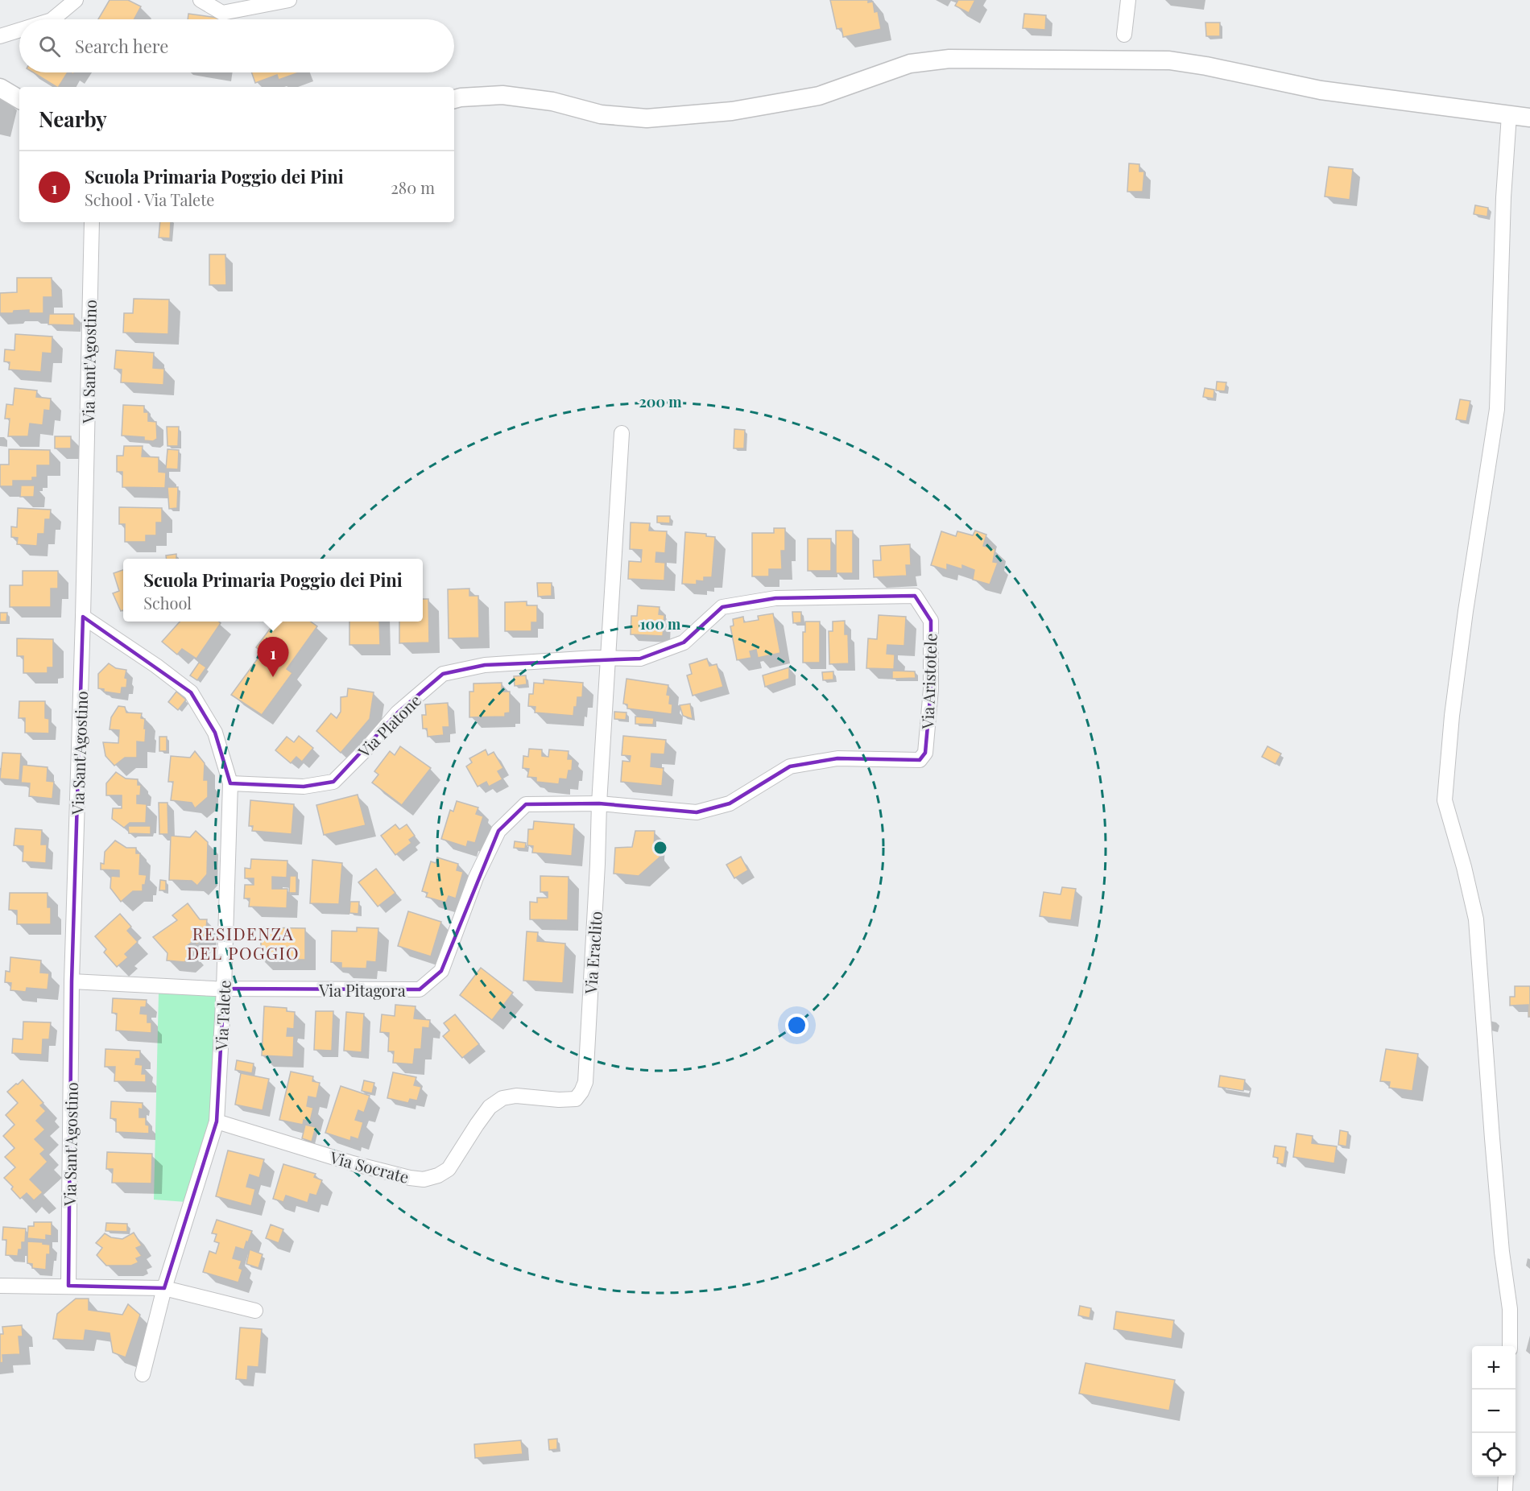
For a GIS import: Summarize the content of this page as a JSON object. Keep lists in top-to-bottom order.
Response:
{
  "streets": {
    "street": [
      "Via Sant'Agostino",
      "Via Aristotele",
      "Via Platone",
      "Via Eraclito",
      "Via Pitagora",
      "Via Talete",
      "Via Socrate"
    ]
  },
  "crossings": [
    ["Via Sant'Agostino", "Via Pitagora"],
    ["Via Sant'Agostino", "Via Talete"],
    ["Via Aristotele", "Via Platone"],
    ["Via Aristotele", "Via Eraclito"],
    ["Via Aristotele", "Via Pitagora"],
    ["Via Platone", "Via Eraclito"],
    ["Via Platone", "Via Talete"],
    ["Via Eraclito", "Via Pitagora"],
    ["Via Eraclito", "Via Socrate"],
    ["Via Pitagora", "Via Talete"],
    ["Via Talete", "Via Socrate"]
  ],
  "districts": ["RESIDENZA DEL POGGIO"],
  "page": {
    "search": "Search here",
    "heading": "Nearby",
    "list": [
      {
        "mark": "1",
        "name": "Scuola Primaria Poggio dei Pini",
        "note": "School · Via Talete",
        "value": "280 m"
      }
    ],
    "popup": ["Scuola Primaria Poggio dei Pini", "School"],
    "pins": "1",
    "map_buttons": ["+", "−"]
  },
  "rings": ["200 m", "100 m"]
}
